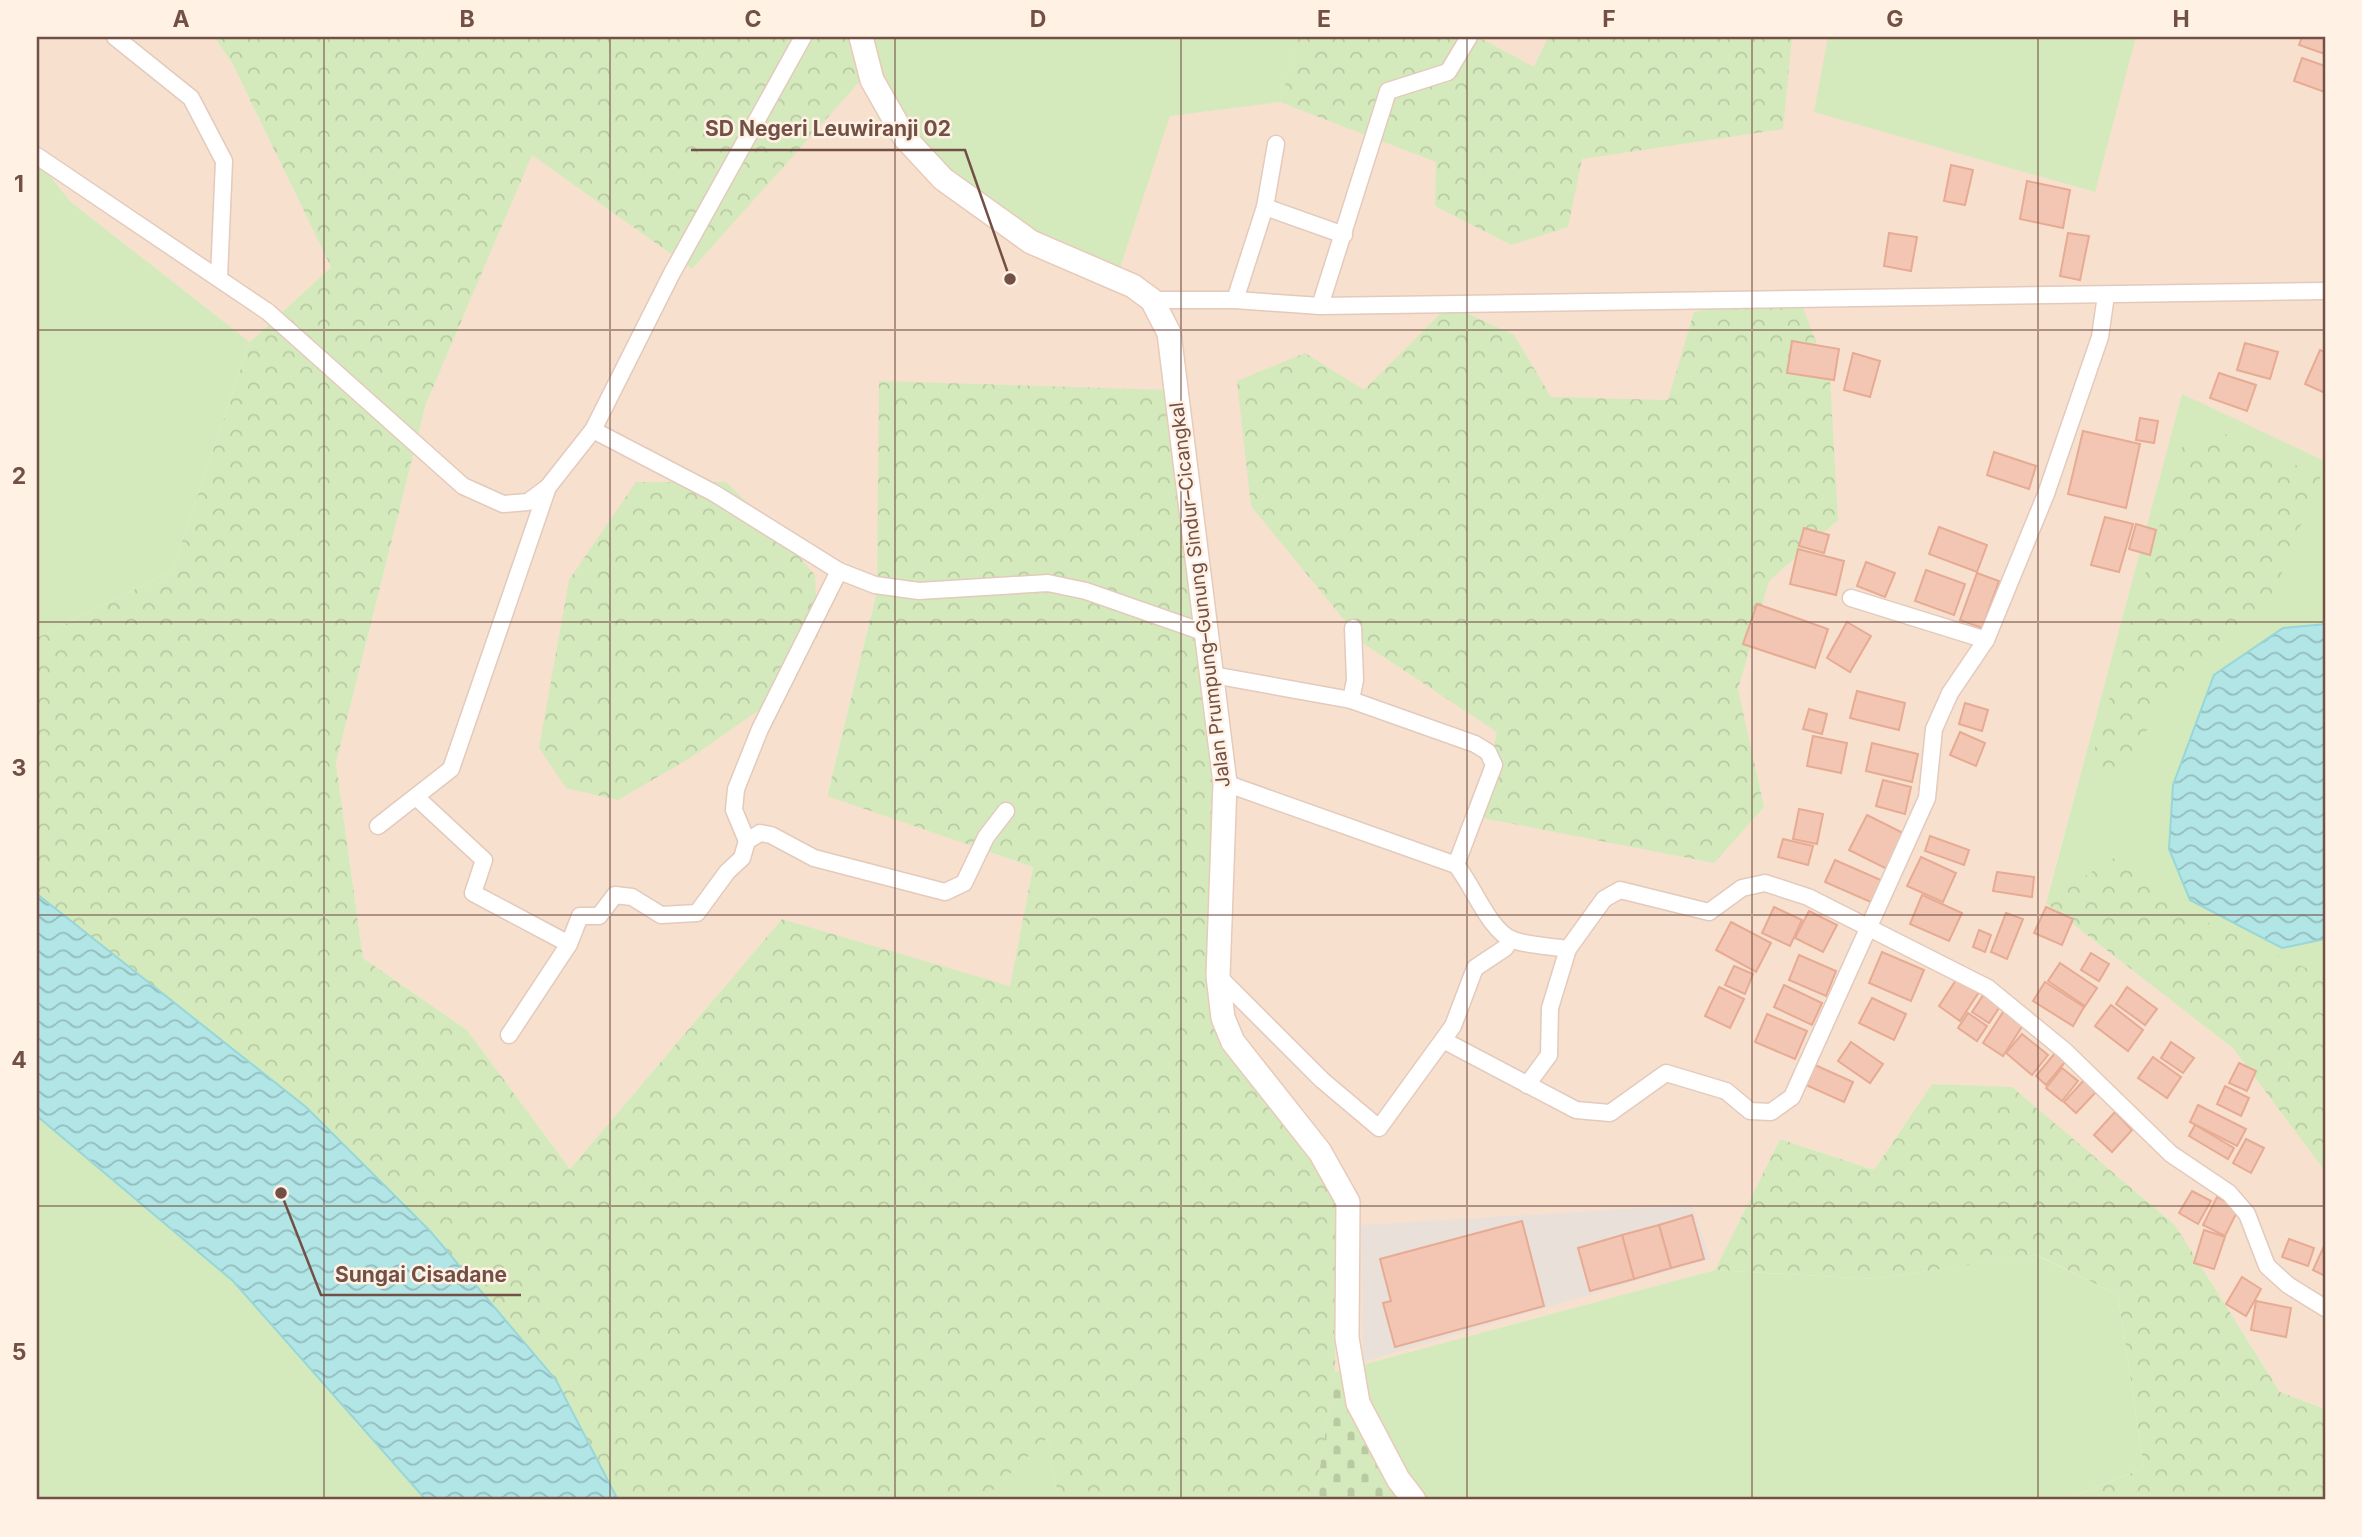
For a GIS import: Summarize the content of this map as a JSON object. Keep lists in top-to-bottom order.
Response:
{
  "streets": {
    "main road": ["Jalan Prumpung–Gunung Sindur–Cicangkal"]
  },
  "places": ["SD Negeri Leuwiranji 02", "Sungai Cisadane"],
  "grid": {
    "columns": [
      "A",
      "B",
      "C",
      "D",
      "E",
      "F",
      "G",
      "H"
    ],
    "rows": [
      "1",
      "2",
      "3",
      "4",
      "5"
    ]
  }
}
